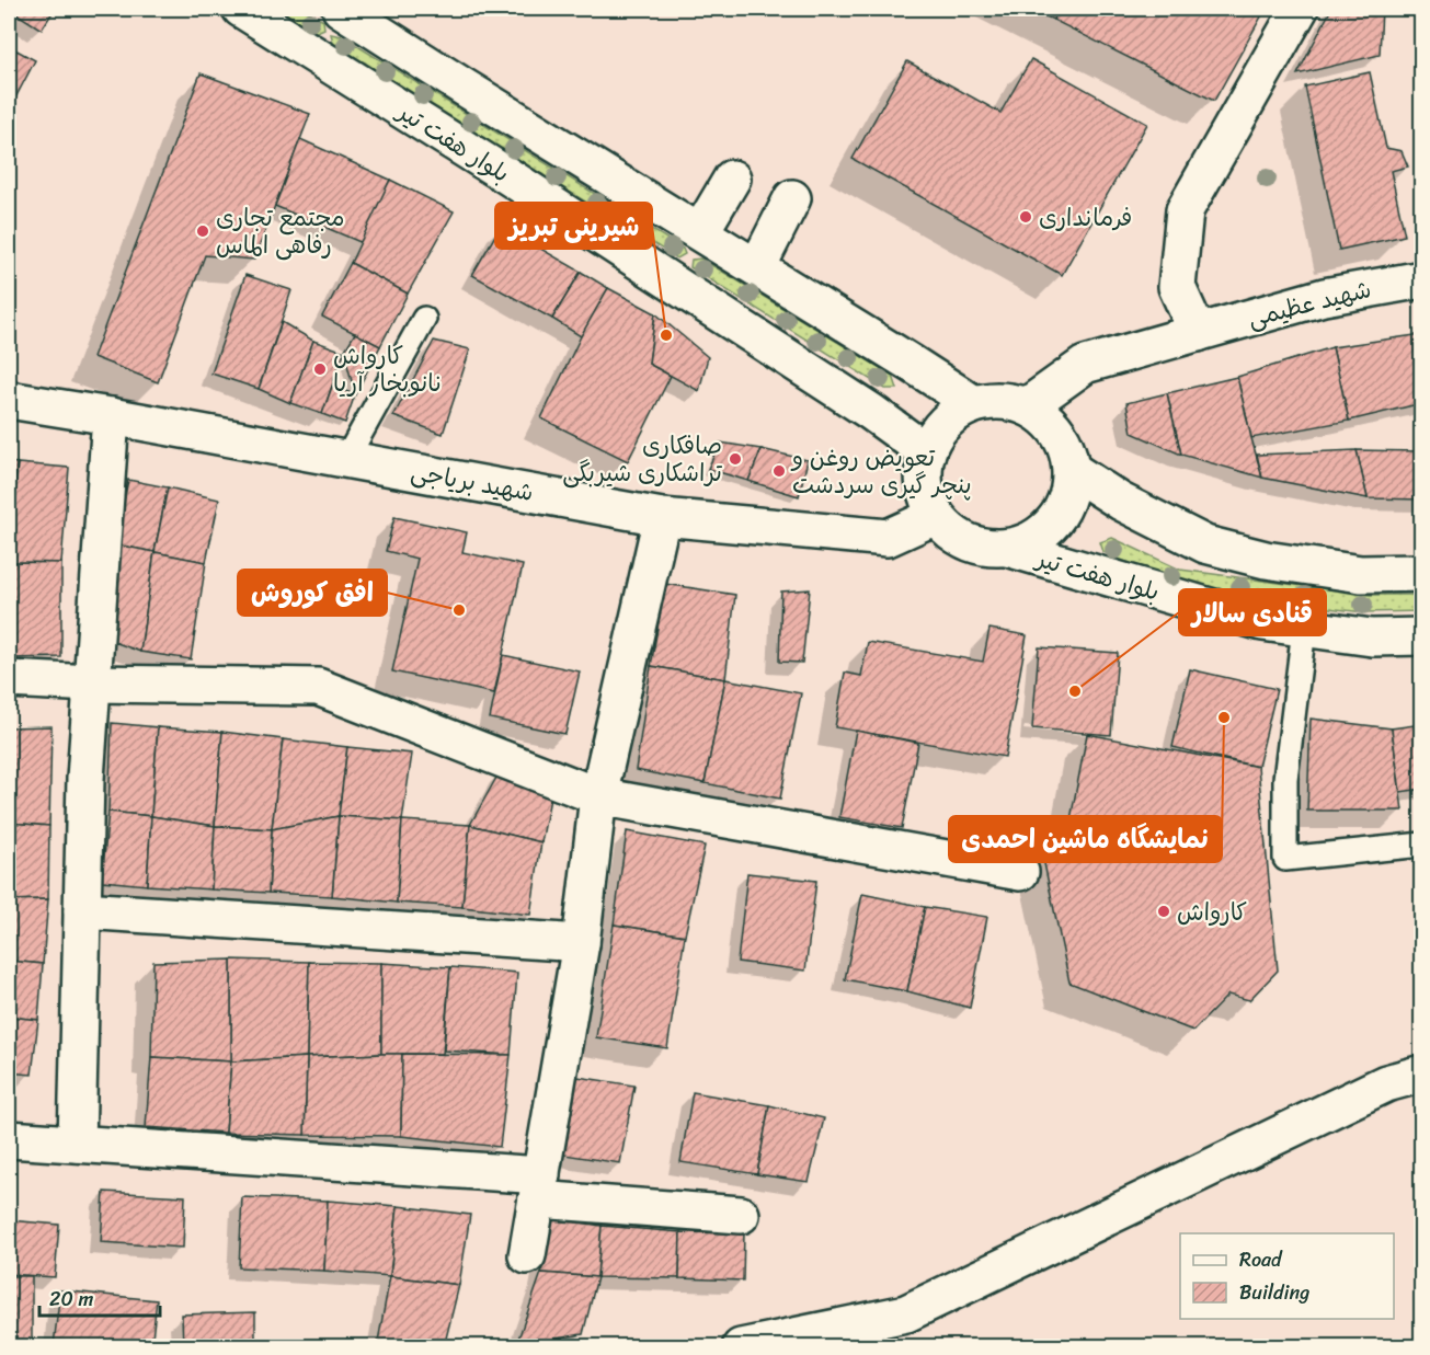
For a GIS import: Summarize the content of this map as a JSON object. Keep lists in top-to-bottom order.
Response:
{
  "streets": {
    "street": ["بلوار هفت تیر", "شهید عظیمی", "شهید بریاجی"]
  },
  "crossings": [
    ["بلوار هفت تیر", "شهید عظیمی"],
    ["بلوار هفت تیر", "شهید بریاجی"],
    ["شهید عظیمی", "شهید بریاجی"]
  ],
  "places": [
    "فرمانداری",
    "مجتمع تجاری رفاهی الماس",
    "شیرینی تبریز",
    "کارواش نانوبخار آریا",
    "صافکاری تراشکاری شیربگی",
    "تعویض روغن و پنچر گیری سردشت",
    "افق کوروش",
    "قنادی سالار",
    "نمایشگاه ماشین احمدی",
    "کارواش"
  ],
  "legend": ["Road", "Building"],
  "scale_bar": "20 m"
}
